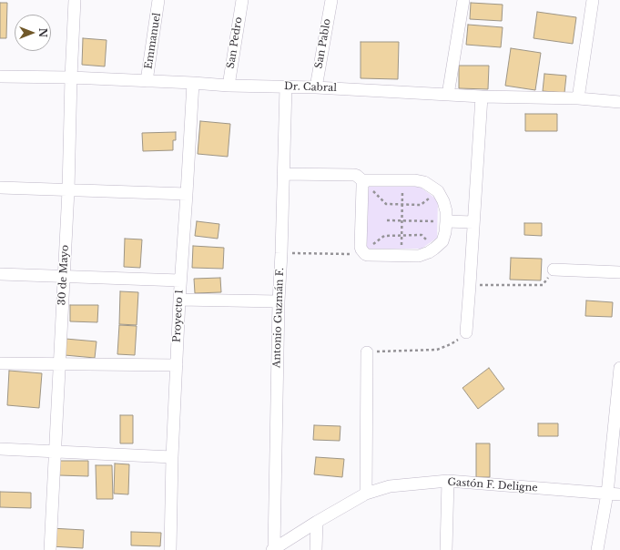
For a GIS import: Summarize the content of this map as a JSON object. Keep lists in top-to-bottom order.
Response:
{
  "streets": {
    "street": [
      "Emmanuel",
      "San Pedro",
      "San Pablo",
      "Dr. Cabral",
      "30 de Mayo",
      "Proyecto 1",
      "Antonio Guzmán F.",
      "Gastón F. Deligne"
    ]
  },
  "crossings": [
    ["Emmanuel", "Dr. Cabral"],
    ["San Pedro", "Dr. Cabral"],
    ["San Pablo", "Dr. Cabral"],
    ["Dr. Cabral", "30 de Mayo"],
    ["Dr. Cabral", "Proyecto 1"],
    ["Dr. Cabral", "Antonio Guzmán F."],
    ["Antonio Guzmán F.", "Gastón F. Deligne"]
  ],
  "north": "right"
}
